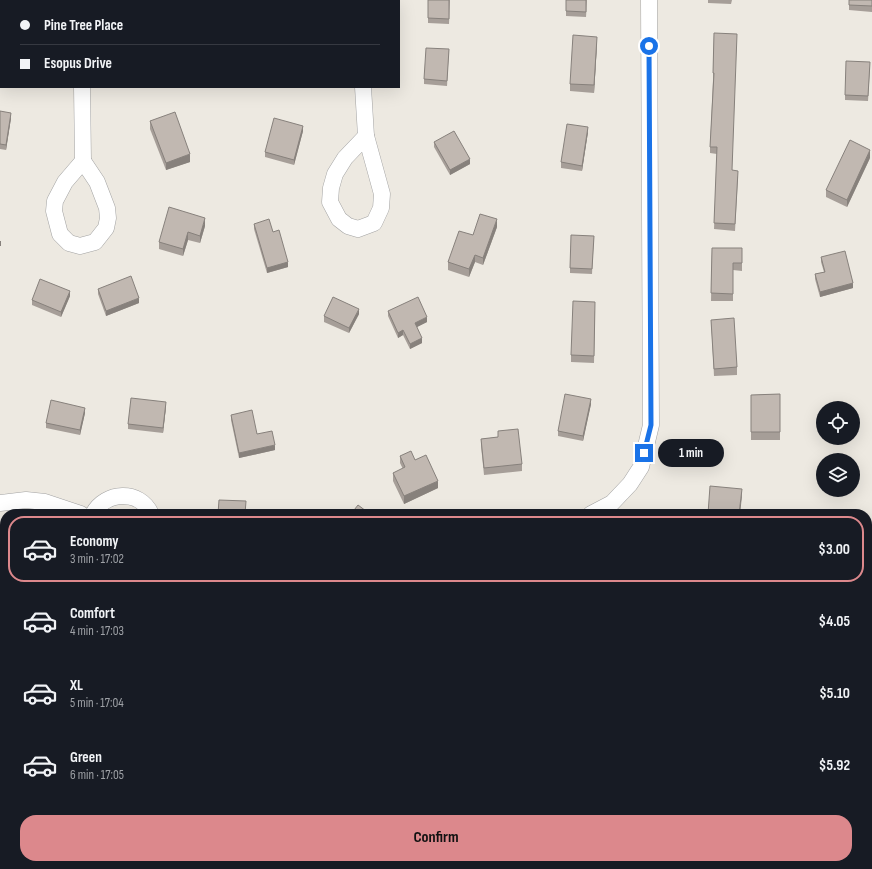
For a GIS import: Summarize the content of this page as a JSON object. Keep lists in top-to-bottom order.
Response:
{
  "page": {
    "banner": ["Pine Tree Place", "Esopus Drive"],
    "bubble": "1 min",
    "list": [
      {
        "name": "Economy",
        "note": "3 min · 17:02",
        "value": "$3.00"
      },
      {
        "name": "Comfort",
        "note": "4 min · 17:03",
        "value": "$4.05"
      },
      {
        "name": "XL",
        "note": "5 min · 17:04",
        "value": "$5.10"
      },
      {
        "name": "Green",
        "note": "6 min · 17:05",
        "value": "$5.92"
      }
    ],
    "buttons": "Confirm"
  }
}
